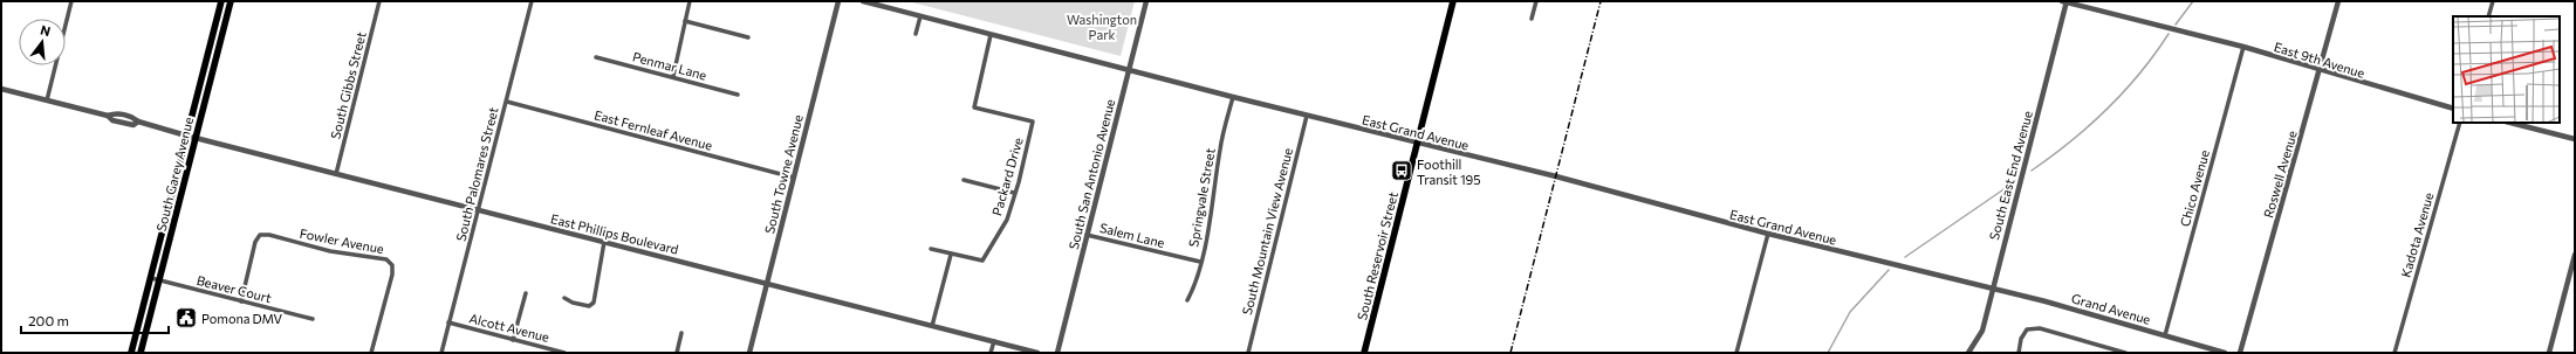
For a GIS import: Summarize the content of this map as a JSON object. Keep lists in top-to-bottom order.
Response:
{
  "streets": {
    "main road": ["South Garey Avenue", "South Reservoir Street"],
    "street": [
      "East 9th Avenue",
      "Penmar Lane",
      "South Gibbs Street",
      "East Fernleaf Avenue",
      "East Grand Avenue",
      "South Palomares Street",
      "South Towne Avenue",
      "South San Antonio Avenue",
      "Roswell Avenue",
      "South East End Avenue",
      "Packard Drive",
      "Chico Avenue",
      "Springvale Street",
      "South Mountain View Avenue",
      "East Phillips Boulevard",
      "Salem Lane",
      "Kadota Avenue",
      "Fowler Avenue",
      "Beaver Court",
      "Grand Avenue",
      "Alcott Avenue"
    ]
  },
  "crossings": [
    ["East 9th Avenue", "Roswell Avenue"],
    ["East 9th Avenue", "South East End Avenue"],
    ["East 9th Avenue", "Chico Avenue"],
    ["South Gibbs Street", "East Phillips Boulevard"],
    ["East Fernleaf Avenue", "South Palomares Street"],
    ["East Fernleaf Avenue", "South Towne Avenue"],
    ["East Grand Avenue", "South San Antonio Avenue"],
    ["East Grand Avenue", "South East End Avenue"],
    ["East Grand Avenue", "Packard Drive"],
    ["East Grand Avenue", "Springvale Street"],
    ["East Grand Avenue", "South Mountain View Avenue"],
    ["East Grand Avenue", "South Reservoir Street"],
    ["East Grand Avenue", "Grand Avenue"],
    ["South Garey Avenue", "East Phillips Boulevard"],
    ["South Garey Avenue", "Beaver Court"],
    ["South Palomares Street", "East Phillips Boulevard"],
    ["South Palomares Street", "Alcott Avenue"],
    ["South Towne Avenue", "East Phillips Boulevard"],
    ["South San Antonio Avenue", "Salem Lane"],
    ["South East End Avenue", "Grand Avenue"],
    ["Chico Avenue", "Grand Avenue"],
    ["Springvale Street", "Salem Lane"],
    ["Fowler Avenue", "Beaver Court"]
  ],
  "parks": ["Washington Park"],
  "places": {
    "bus stop": ["Foothill Transit 195"],
    "public building": ["Pomona DMV"]
  },
  "scale_bar": "200 m",
  "north": "top"
}
